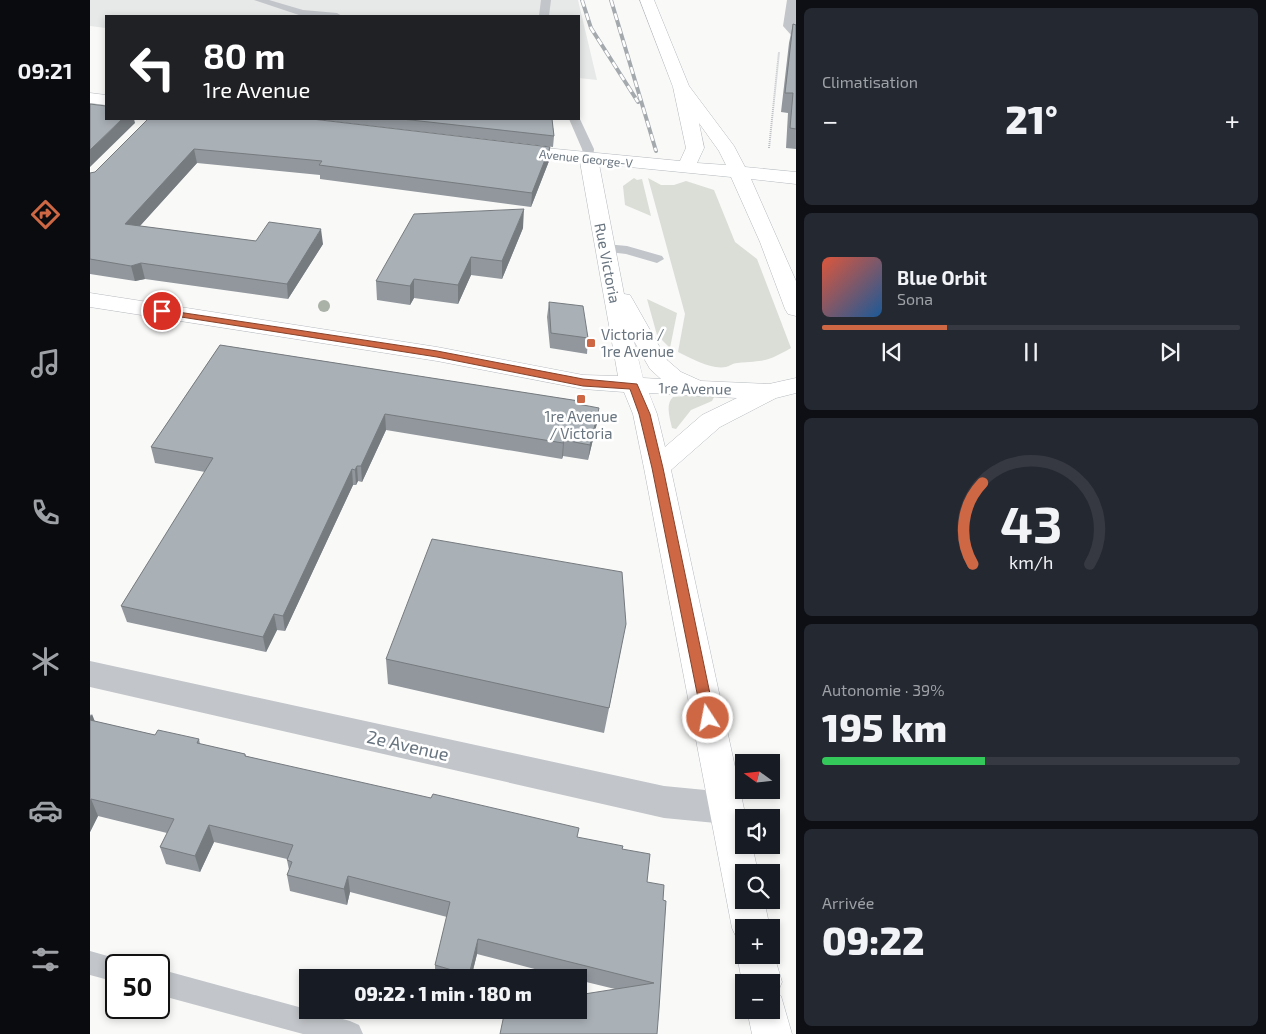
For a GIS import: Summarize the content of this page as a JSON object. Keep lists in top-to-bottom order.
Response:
{
  "streets": {
    "main road": ["Avenue George-V", "Rue Victoria", "1re Avenue"],
    "street": ["2e Avenue"]
  },
  "crossings": [
    ["Avenue George-V", "Rue Victoria"],
    ["Rue Victoria", "1re Avenue"],
    ["Rue Victoria", "2e Avenue"]
  ],
  "places": {
    "transit": ["Victoria / 1re Avenue", "1re Avenue / Victoria"]
  },
  "north": "left",
  "page": {
    "tabs": "09:21",
    "tile": [
      "Climatisation",
      ["Autonomie · 39%", "195 km"],
      ["Arrivée", "09:22"]
    ],
    "turn": ["80 m", "1re Avenue"],
    "heat": ["−", "21°", "+"],
    "song": ["Blue Orbit", "Sona"],
    "map_buttons": ["+", "−"],
    "limit": "50",
    "trip": "09:22 · 1 min · 180 m",
    "gauge": ["43", "km/h"]
  }
}
